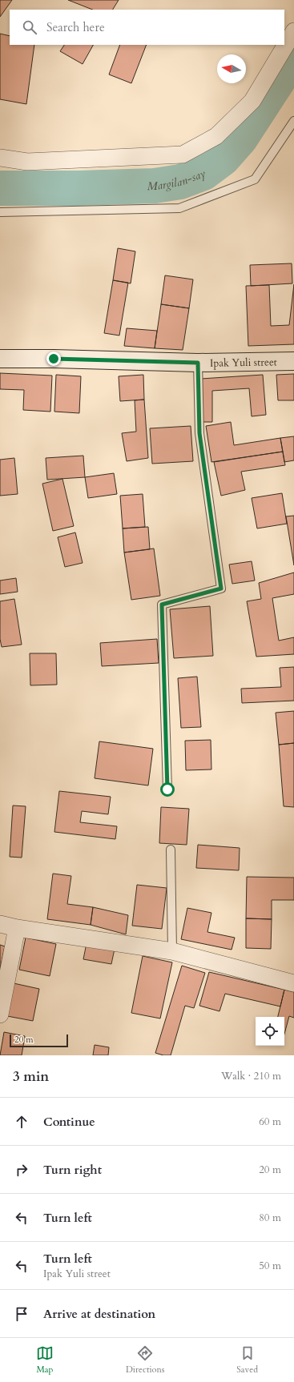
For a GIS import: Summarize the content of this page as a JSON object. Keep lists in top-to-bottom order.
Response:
{
  "streets": {
    "main road": ["Ipak Yuli street"]
  },
  "water": ["Margilan-say"],
  "scale_bar": "20 m",
  "north": "left",
  "page": {
    "search": "Search here",
    "scale": "20 m",
    "heading": ["3 min", "Walk · 210 m"],
    "list": [
      ["Continue", "60 m"],
      ["Turn right", "20 m"],
      ["Turn left", "80 m"],
      ["Turn left", "Ipak Yuli street", "50 m"],
      "Arrive at destination"
    ],
    "nav": ["Map", "Directions", "Saved"]
  }
}
